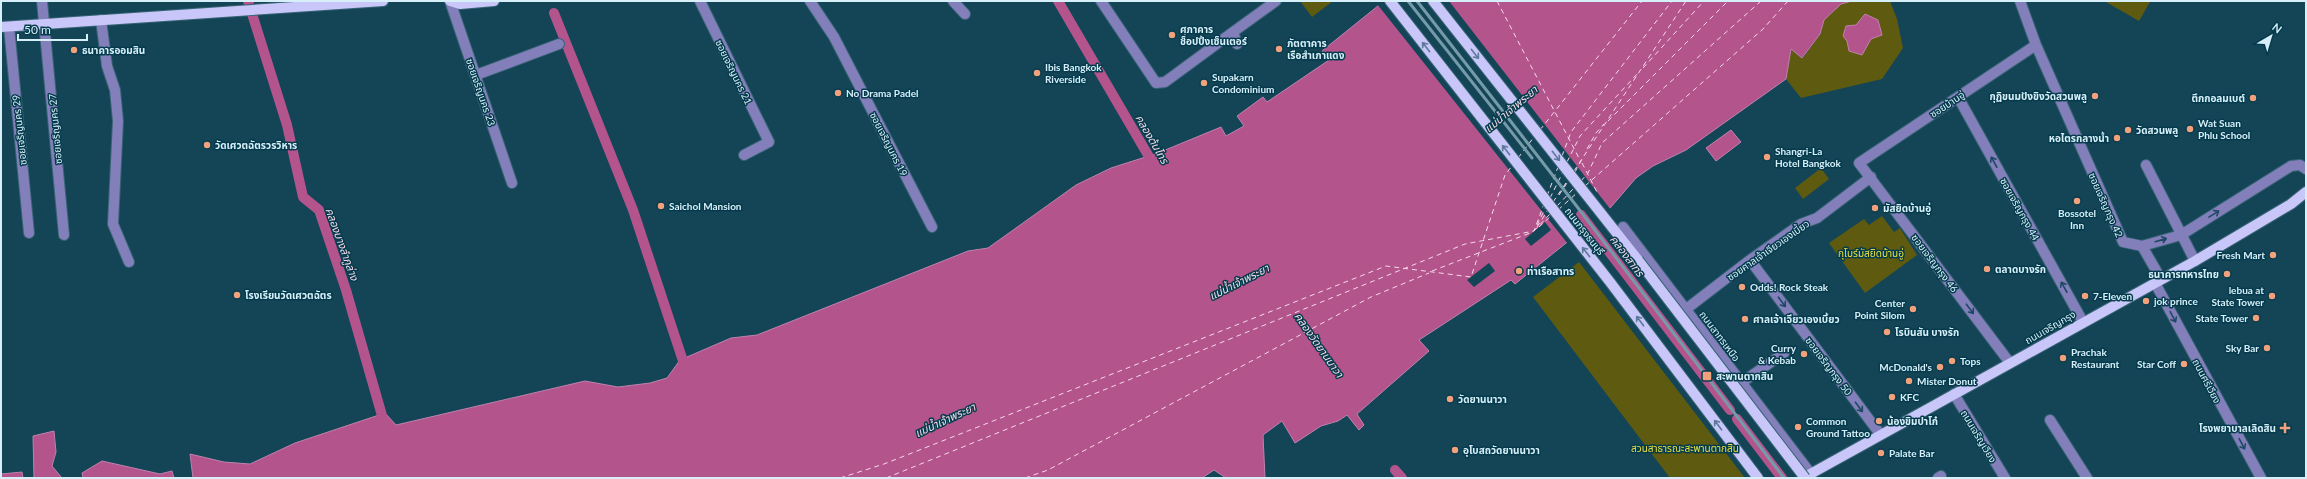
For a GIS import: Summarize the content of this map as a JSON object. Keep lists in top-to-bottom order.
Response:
{
  "streets": {
    "main road": ["ถนนกรุงธนบุรี", "ถนนเจริญกรุง"],
    "street": [
      "ซอยเจริญนคร 21",
      "ซอยเจริญนคร 23",
      "ซอยบ้านอู่",
      "ซอยเจริญนคร 27",
      "ซอยเจริญนคร 29",
      "ซอยเจริญนคร 19",
      "ซอยเจริญกรุง 42",
      "ซอยเจริญกรุง 44",
      "ซอยศาลเจ้าเจียวเองเบี้ยว",
      "ซอยเจริญกรุง 46",
      "ถนนสาทรเหนือ",
      "ซอยเจริญกรุง 50",
      "ถนนศรีเวียง",
      "ถนนเจริญเวียง"
    ]
  },
  "crossings": [
    ["ซอยบ้านอู่", "ซอยเจริญกรุง 42"],
    ["ซอยบ้านอู่", "ซอยเจริญกรุง 44"],
    ["ซอยบ้านอู่", "ซอยเจริญกรุง 46"],
    ["ซอยเจริญกรุง 42", "ถนนศรีเวียง"],
    ["ซอยเจริญกรุง 44", "ถนนเจริญกรุง"],
    ["ซอยศาลเจ้าเจียวเองเบี้ยว", "ซอยเจริญกรุง 46"],
    ["ซอยศาลเจ้าเจียวเองเบี้ยว", "ถนนสาทรเหนือ"],
    ["ซอยศาลเจ้าเจียวเองเบี้ยว", "ซอยเจริญกรุง 50"],
    ["ซอยเจริญกรุง 46", "ถนนเจริญกรุง"],
    ["ถนนเจริญกรุง", "ถนนสาทรเหนือ"],
    ["ถนนเจริญกรุง", "ซอยเจริญกรุง 50"],
    ["ถนนเจริญกรุง", "ถนนศรีเวียง"],
    ["ถนนเจริญกรุง", "ถนนเจริญเวียง"]
  ],
  "one_way": [
    "ซอยเจริญกรุง 44",
    "ซอยเจริญกรุง 46",
    "ซอยเจริญกรุง 50",
    "ถนนศรีเวียง"
  ],
  "water": [
    "แม่น้ำเจ้าพระยา",
    "คลองต้นไทร",
    "คลองบางลำภูล่าง",
    "คลองสาทร",
    "คลองวัดยานนาวา"
  ],
  "parks": ["กุโบร์มัสยิดบ้านอู่", "สวนสาธารณะสะพานตากสิน"],
  "places": {
    "other": [
      "ศุภาคาร ช็อปปิ้งเซ็นเตอร์",
      "ภัตตาคาร เรือสำเภาแดง",
      "ธนาคารออมสิน",
      "Ibis Bangkok Riverside",
      "Supakarn Condominium",
      "No Drama Padel",
      "กุฏิขนมปังขิงวัดสวนพลู",
      "ตึกกอลมเบต์",
      "Wat Suan Phlu School",
      "วัดสวนพลู",
      "หอไตรกลางน้ำ",
      "วัดเศวตฉัตรวรวิหาร",
      "Shangri-La Hotel Bangkok",
      "Bossotel Inn",
      "Saichol Mansion",
      "มัสยิดบ้านอู่",
      "Fresh Mart",
      "ตลาดบางรัก",
      "ท่าเรือสาทร",
      "ธนาคารทหารไทย",
      "Odds! Rock Steak",
      "โรงเรียนวัดเศวตฉัตร",
      "7-Eleven",
      "lebua at State Tower",
      "jok prince",
      "Center Point Silom",
      "State Tower",
      "ศาลเจ้าเจียวเองเบี้ยว",
      "โรบินสัน บางรัก",
      "Sky Bar",
      "Curry & Kebab",
      "Prachak Restaurant",
      "Tops",
      "Star Coff",
      "McDonald's",
      "Mister Donut",
      "KFC",
      "วัดยานนาวา",
      "น้องขิมปาโก๋",
      "Common Ground Tattoo",
      "อุโบสถวัดยานนาวา",
      "Palate Bar"
    ],
    "transit": ["สะพานตากสิน"],
    "health": ["โรงพยาบาลเลิดสิน"]
  },
  "scale_bar": "50 m",
  "north": "top right"
}
